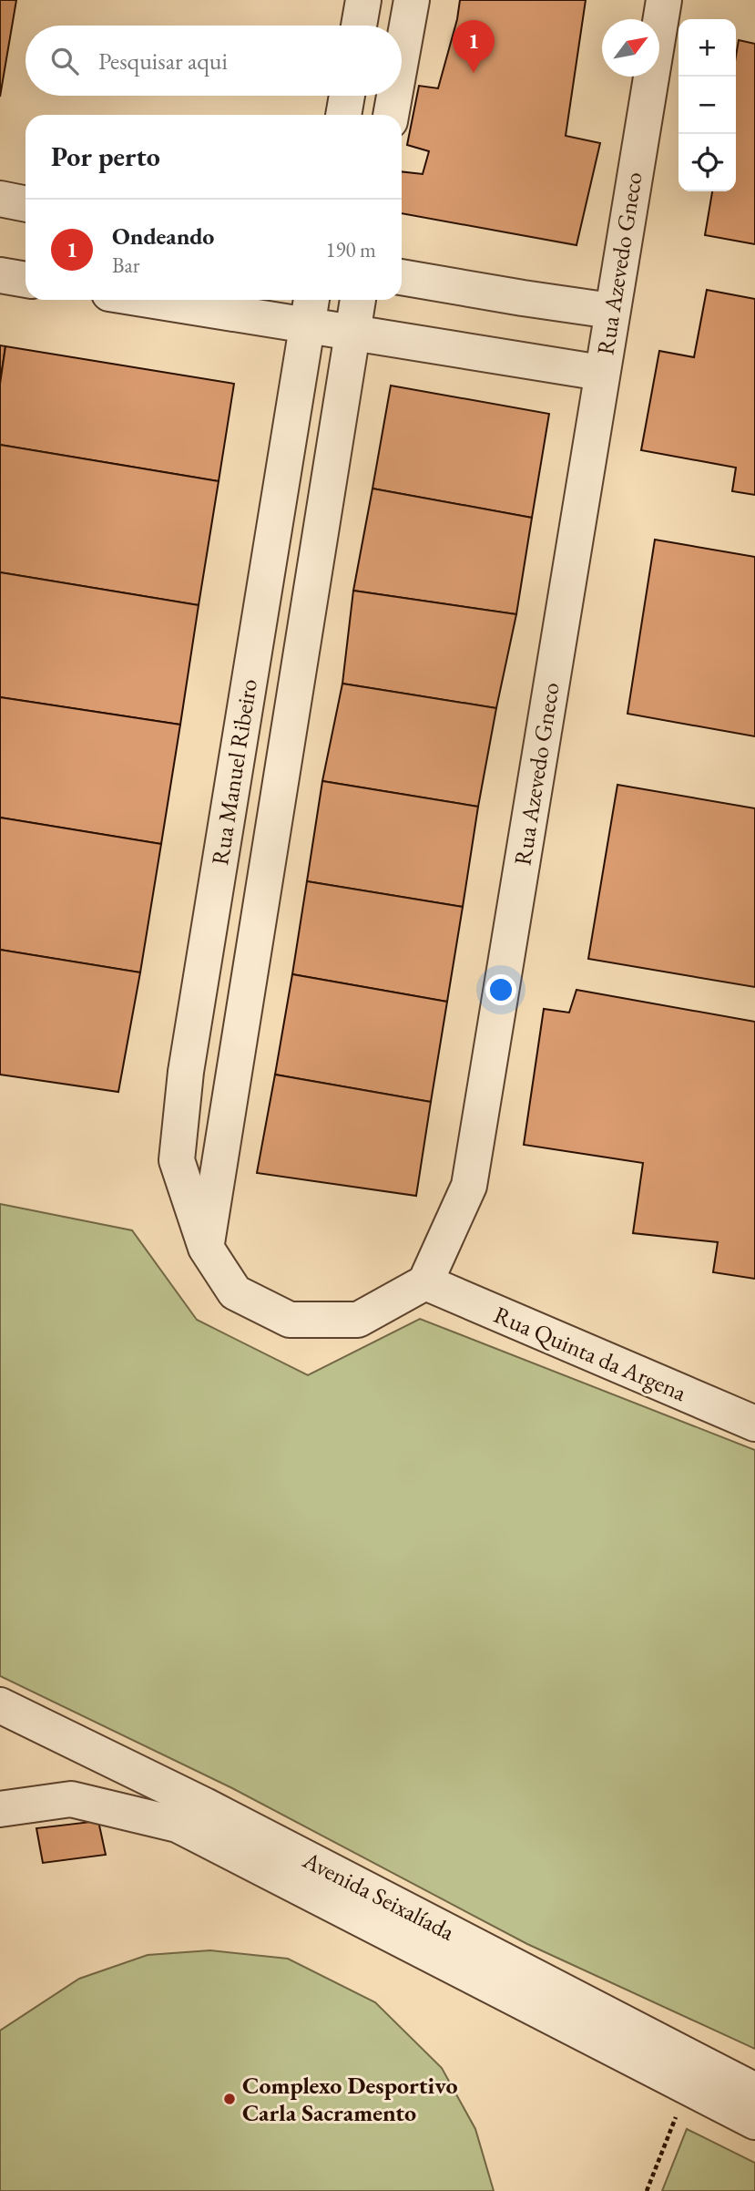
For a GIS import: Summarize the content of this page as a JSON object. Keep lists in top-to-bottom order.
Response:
{
  "streets": {
    "street": [
      "Rua Azevedo Gneco",
      "Rua Manuel Ribeiro",
      "Rua Quinta da Argena",
      "Avenida Seixalíada"
    ]
  },
  "crossings": [
    ["Rua Azevedo Gneco", "Rua Quinta da Argena"]
  ],
  "places": ["Complexo Desportivo Carla Sacramento"],
  "north": "top right",
  "page": {
    "map_buttons": ["+", "−"],
    "pins": "1",
    "search": "Pesquisar aqui",
    "heading": "Por perto",
    "list": [
      {
        "mark": "1",
        "name": "Ondeando",
        "note": "Bar",
        "value": "190 m"
      }
    ]
  }
}
